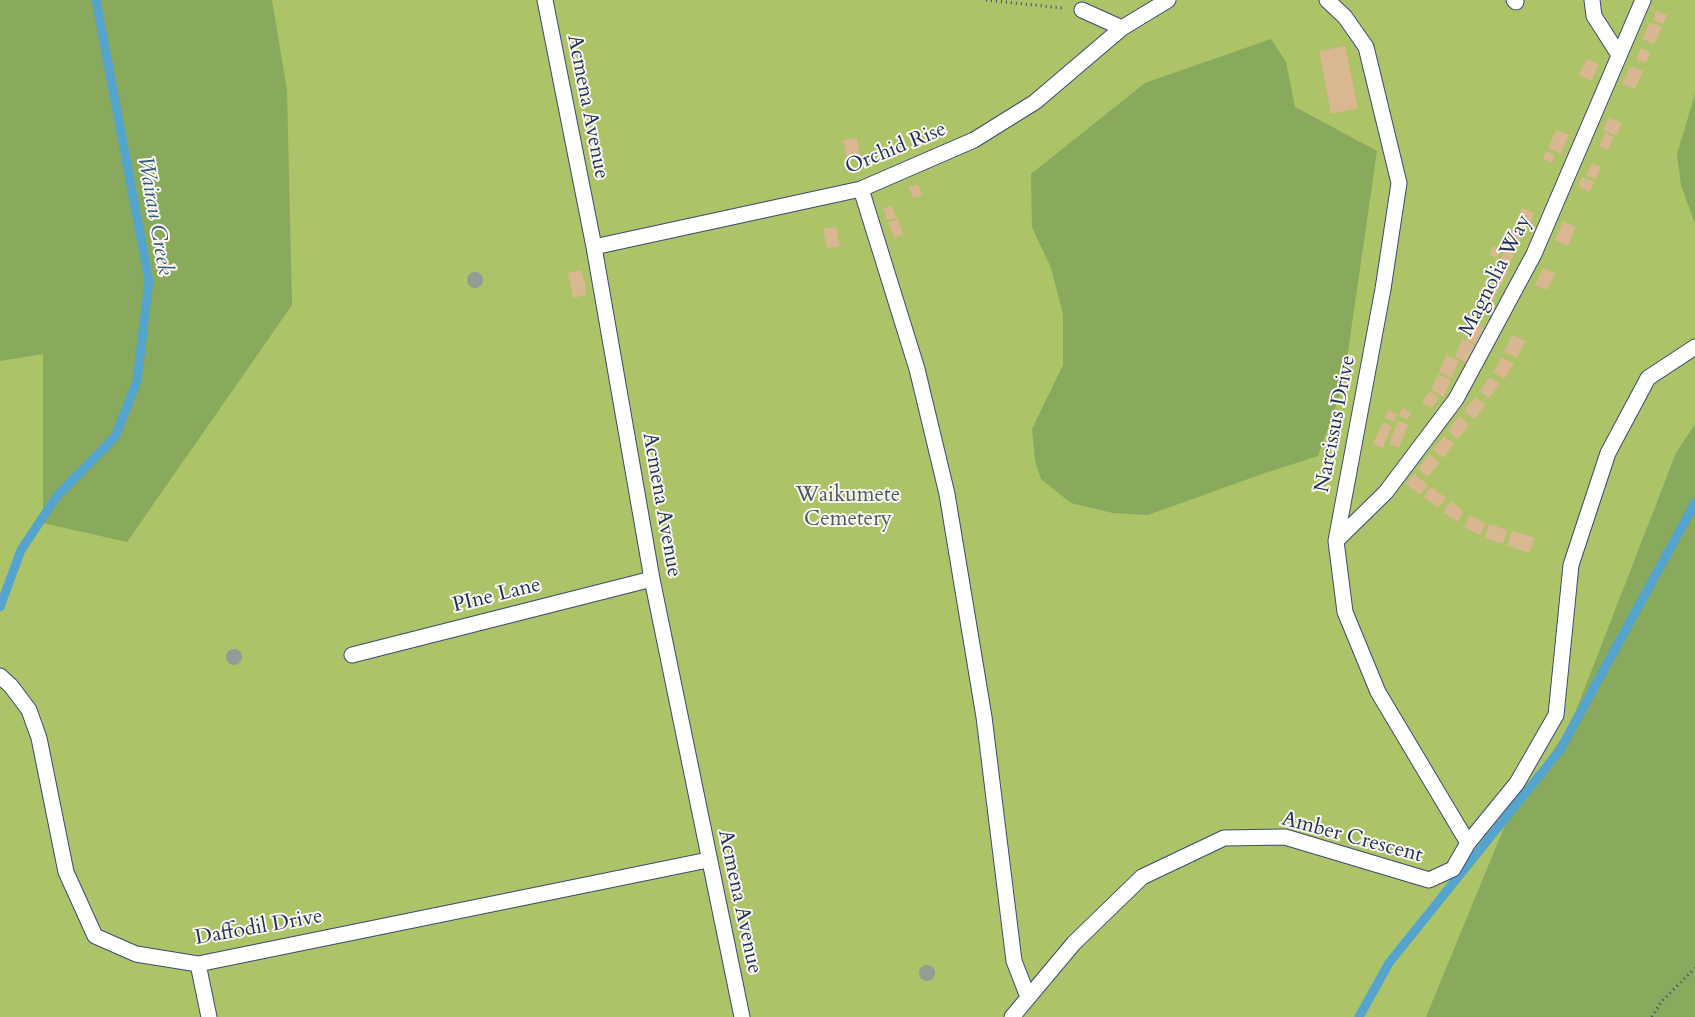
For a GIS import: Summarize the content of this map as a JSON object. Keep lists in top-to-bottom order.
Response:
{
  "streets": {
    "lane": [
      "Acmena Avenue",
      "Orchid Rise",
      "Magnolia Way",
      "Narcissus Drive",
      "PIne Lane",
      "Amber Crescent",
      "Daffodil Drive"
    ]
  },
  "crossings": [
    ["Acmena Avenue", "Orchid Rise"],
    ["Acmena Avenue", "PIne Lane"],
    ["Acmena Avenue", "Daffodil Drive"],
    ["Magnolia Way", "Narcissus Drive"],
    ["Narcissus Drive", "Amber Crescent"]
  ],
  "water": ["Wairau Creek"],
  "parks": ["Waikumete Cemetery"]
}
